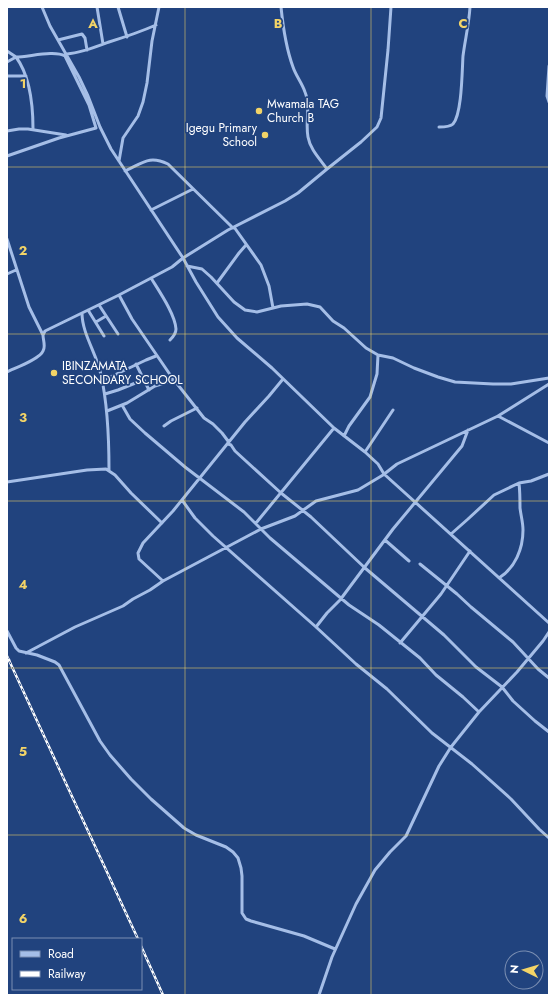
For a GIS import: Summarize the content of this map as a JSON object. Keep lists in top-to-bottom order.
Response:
{
  "places": ["Mwamala TAG Church B", "Igegu Primary School", "IBINZAMATA SECONDARY SCHOOL"],
  "legend": ["Road", "Railway"],
  "north": "left",
  "grid": {
    "columns": ["A", "B", "C"],
    "rows": [
      "1",
      "2",
      "3",
      "4",
      "5",
      "6"
    ]
  }
}
